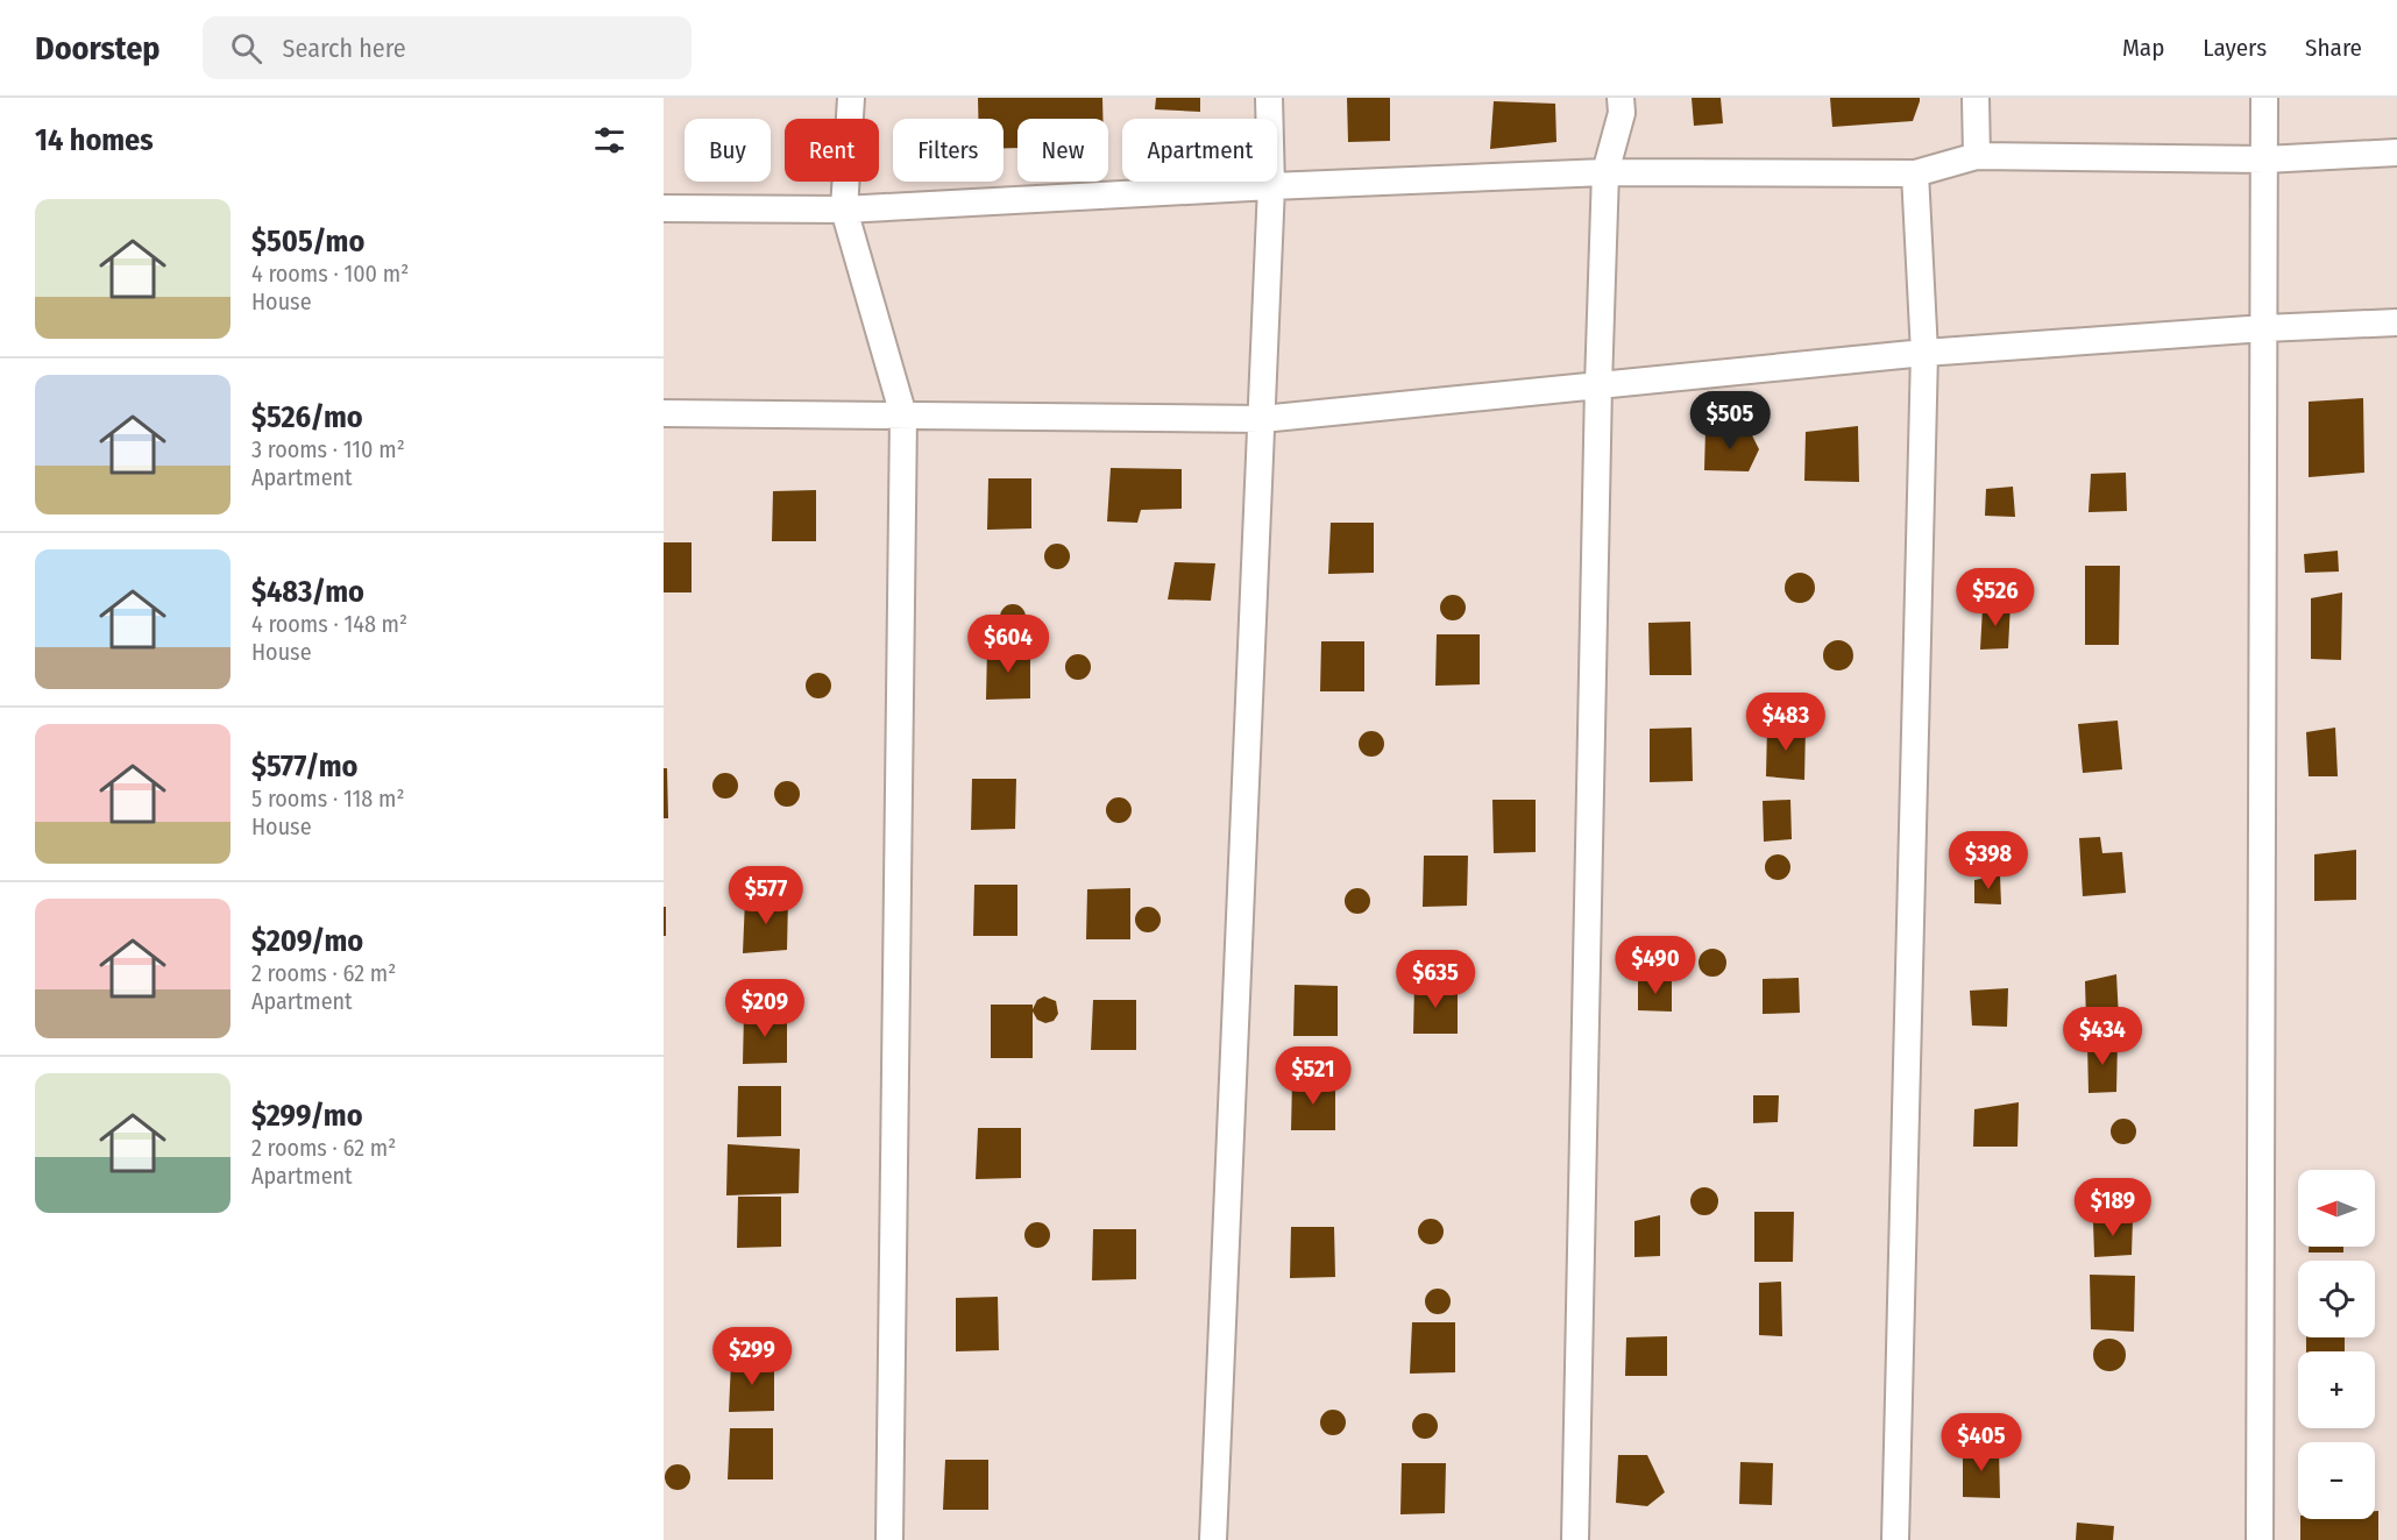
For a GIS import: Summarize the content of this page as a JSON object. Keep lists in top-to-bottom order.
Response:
{
  "north": "left",
  "page": {
    "header": "Doorstep",
    "search": "Search here",
    "nav": ["Map", "Layers", "Share"],
    "heading": "14 homes",
    "chip": [
      "Buy",
      "Rent",
      "Filters",
      "New",
      "Apartment"
    ],
    "list": [
      {
        "name": "$505/mo",
        "note": "4 rooms · 100 m² · House"
      },
      {
        "name": "$526/mo",
        "note": "3 rooms · 110 m² · Apartment"
      },
      {
        "name": "$483/mo",
        "note": "4 rooms · 148 m² · House"
      },
      {
        "name": "$577/mo",
        "note": "5 rooms · 118 m² · House"
      },
      {
        "name": "$209/mo",
        "note": "2 rooms · 62 m² · Apartment"
      },
      {
        "name": "$299/mo",
        "note": "2 rooms · 62 m² · Apartment"
      }
    ],
    "price": [
      "$505",
      "$526",
      "$604",
      "$483",
      "$398",
      "$577",
      "$490",
      "$635",
      "$209",
      "$434",
      "$521",
      "$189",
      "$299",
      "$405"
    ],
    "map_buttons": ["+", "−"]
  }
}
